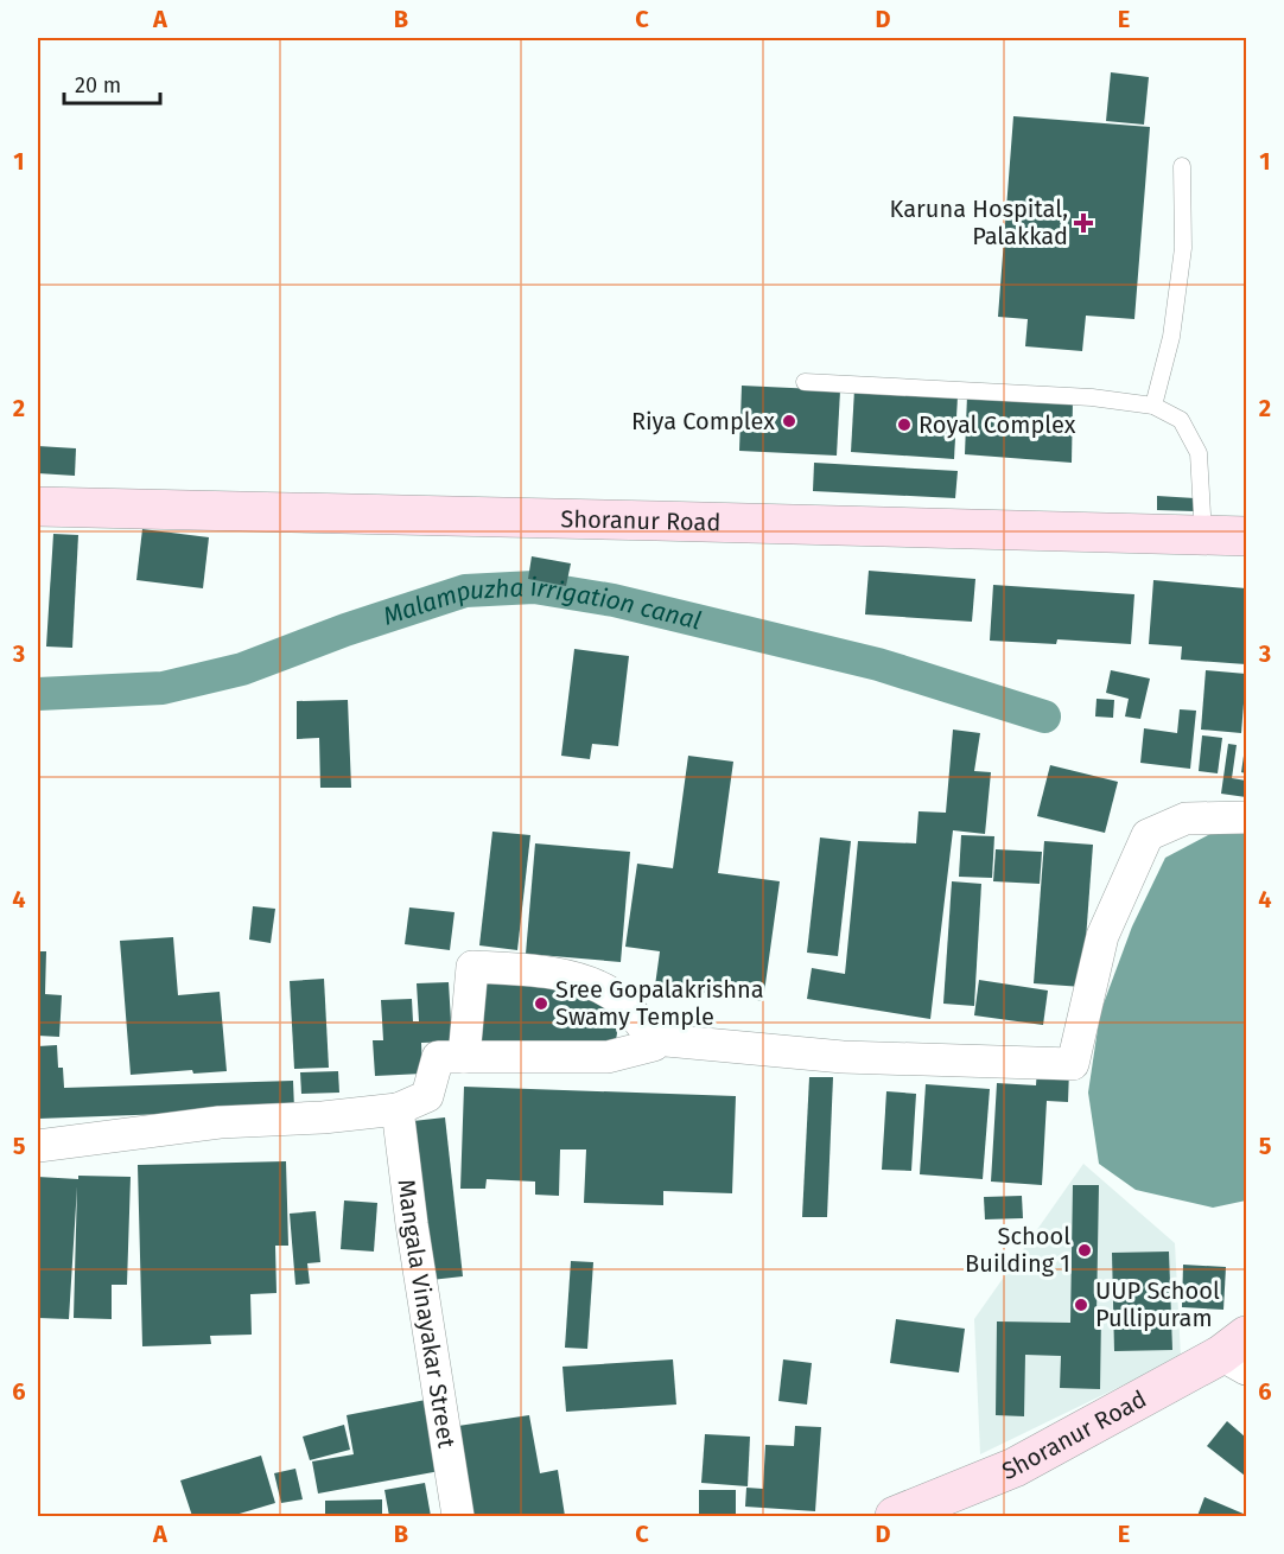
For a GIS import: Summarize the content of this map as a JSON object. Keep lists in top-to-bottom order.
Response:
{
  "streets": {
    "main road": ["Shoranur Road"],
    "street": ["Mangala Vinayakar Street"]
  },
  "water": ["Malampuzha irrigation canal"],
  "places": {
    "health": ["Karuna Hospital, Palakkad"],
    "other": [
      "Riya Complex",
      "Royal Complex",
      "Sree Gopalakrishna Swamy Temple",
      "School Building 1",
      "UUP School Pullipuram"
    ]
  },
  "scale_bar": "20 m",
  "grid": {
    "columns": [
      "A",
      "B",
      "C",
      "D",
      "E"
    ],
    "rows": [
      "1",
      "2",
      "3",
      "4",
      "5",
      "6"
    ]
  }
}
